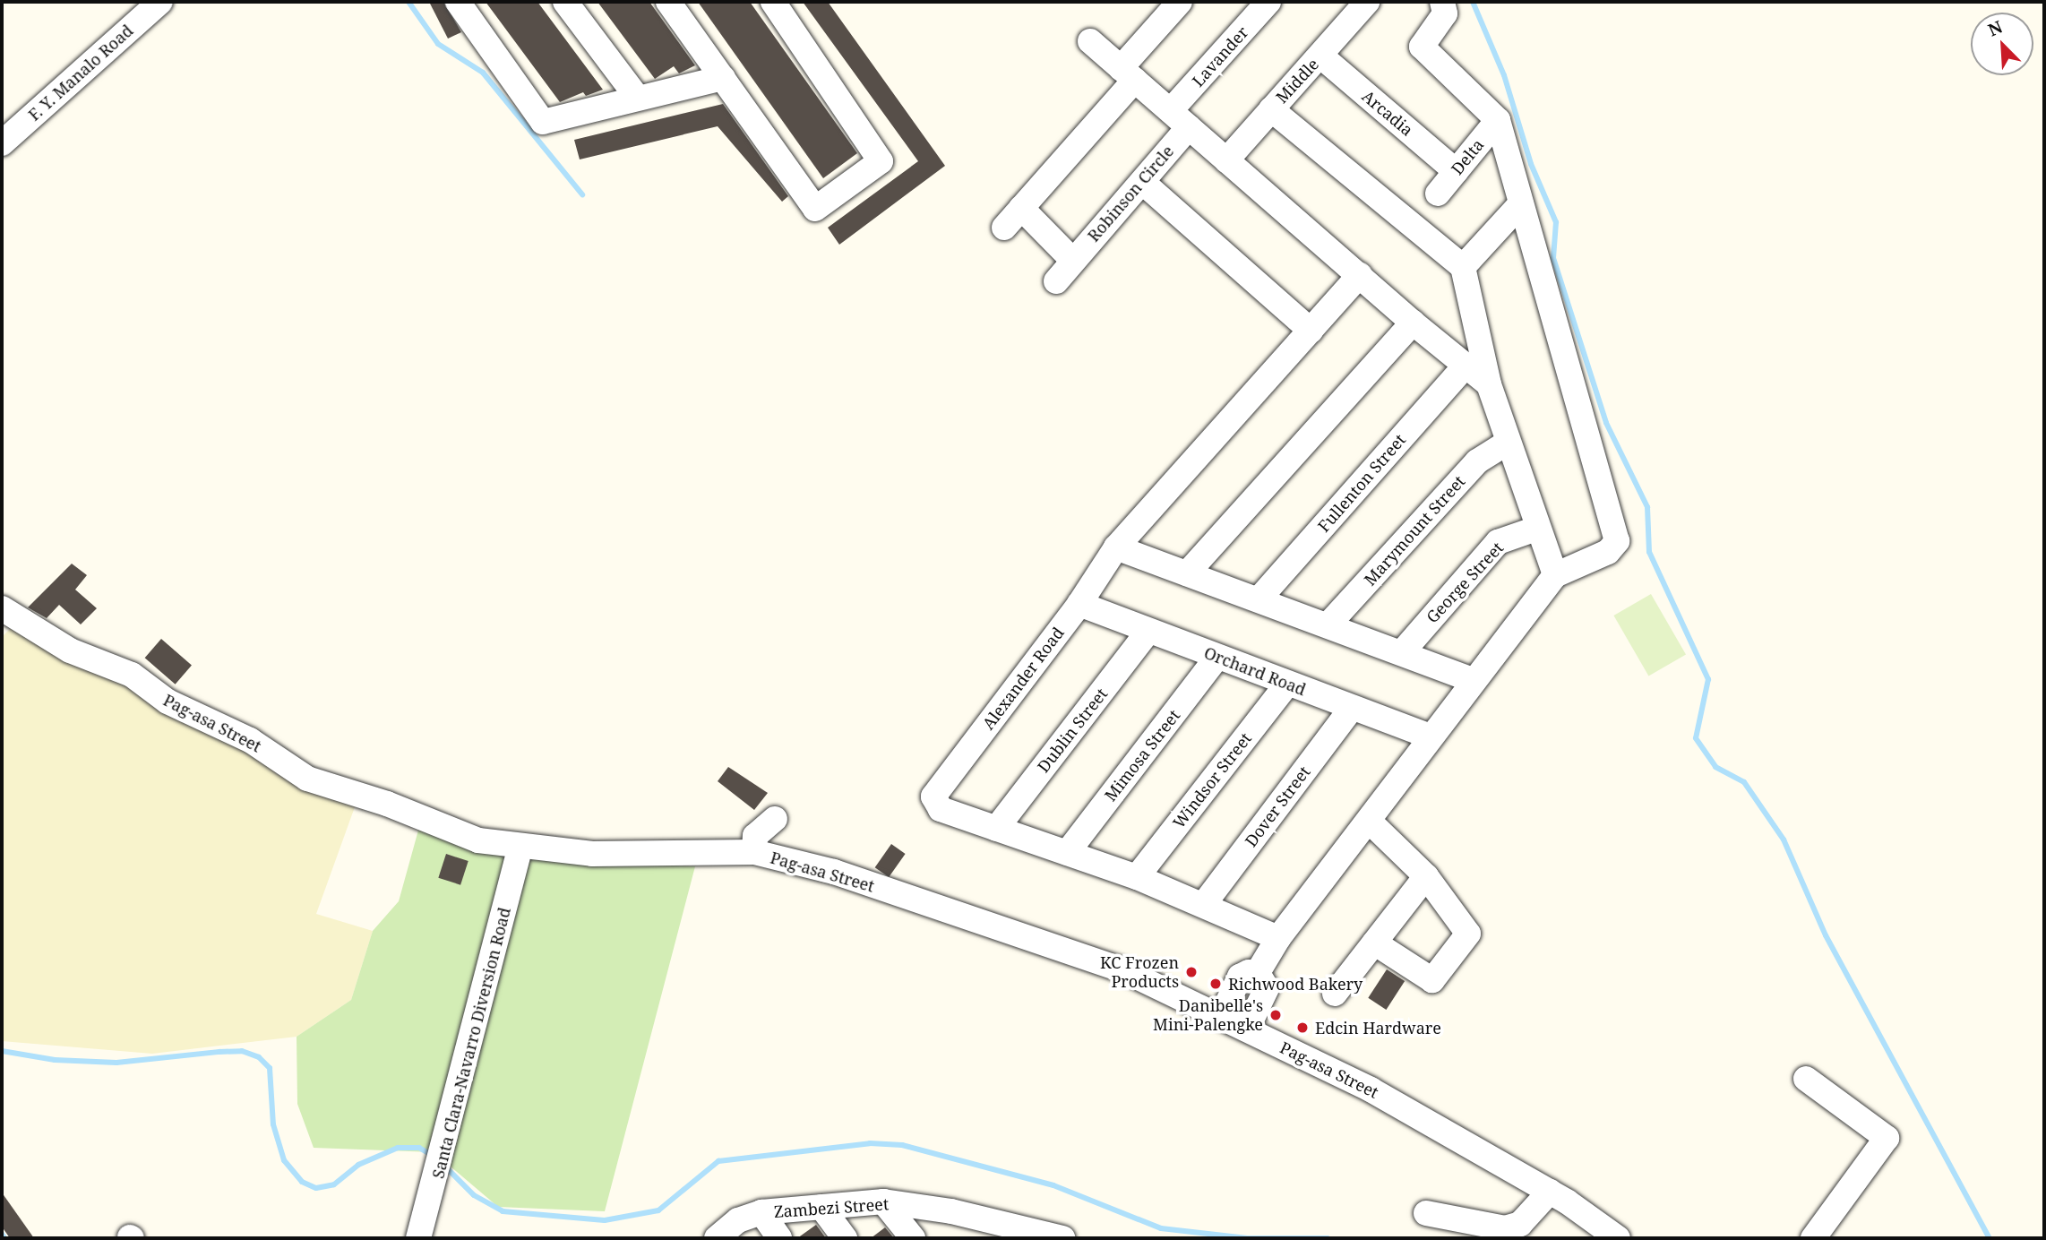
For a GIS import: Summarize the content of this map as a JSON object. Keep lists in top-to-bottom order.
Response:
{
  "streets": {
    "street": [
      "Lavander",
      "F. Y. Manalo Road",
      "Middle",
      "Arcadia",
      "Delta",
      "Robinson Circle",
      "Fullenton Street",
      "Marymount Street",
      "George Street",
      "Orchard Road",
      "Alexander Road",
      "Pag-asa Street",
      "Dublin Street",
      "Mimosa Street",
      "Windsor Street",
      "Dover Street",
      "Santa Clara-Navarro Diversion Road",
      "Zambezi Street"
    ]
  },
  "crossings": [
    ["Lavander", "Robinson Circle"],
    ["Middle", "Arcadia"],
    ["Arcadia", "Delta"],
    ["Orchard Road", "Alexander Road"],
    ["Orchard Road", "Dublin Street"],
    ["Orchard Road", "Mimosa Street"],
    ["Orchard Road", "Windsor Street"],
    ["Orchard Road", "Dover Street"],
    ["Alexander Road", "Dublin Street"],
    ["Alexander Road", "Mimosa Street"],
    ["Alexander Road", "Windsor Street"],
    ["Alexander Road", "Dover Street"],
    ["Pag-asa Street", "Santa Clara-Navarro Diversion Road"]
  ],
  "places": [
    "KC Frozen Products",
    "Richwood Bakery",
    "Danibelle's Mini-Palengke",
    "Edcin Hardware"
  ],
  "north": "top left"
}
